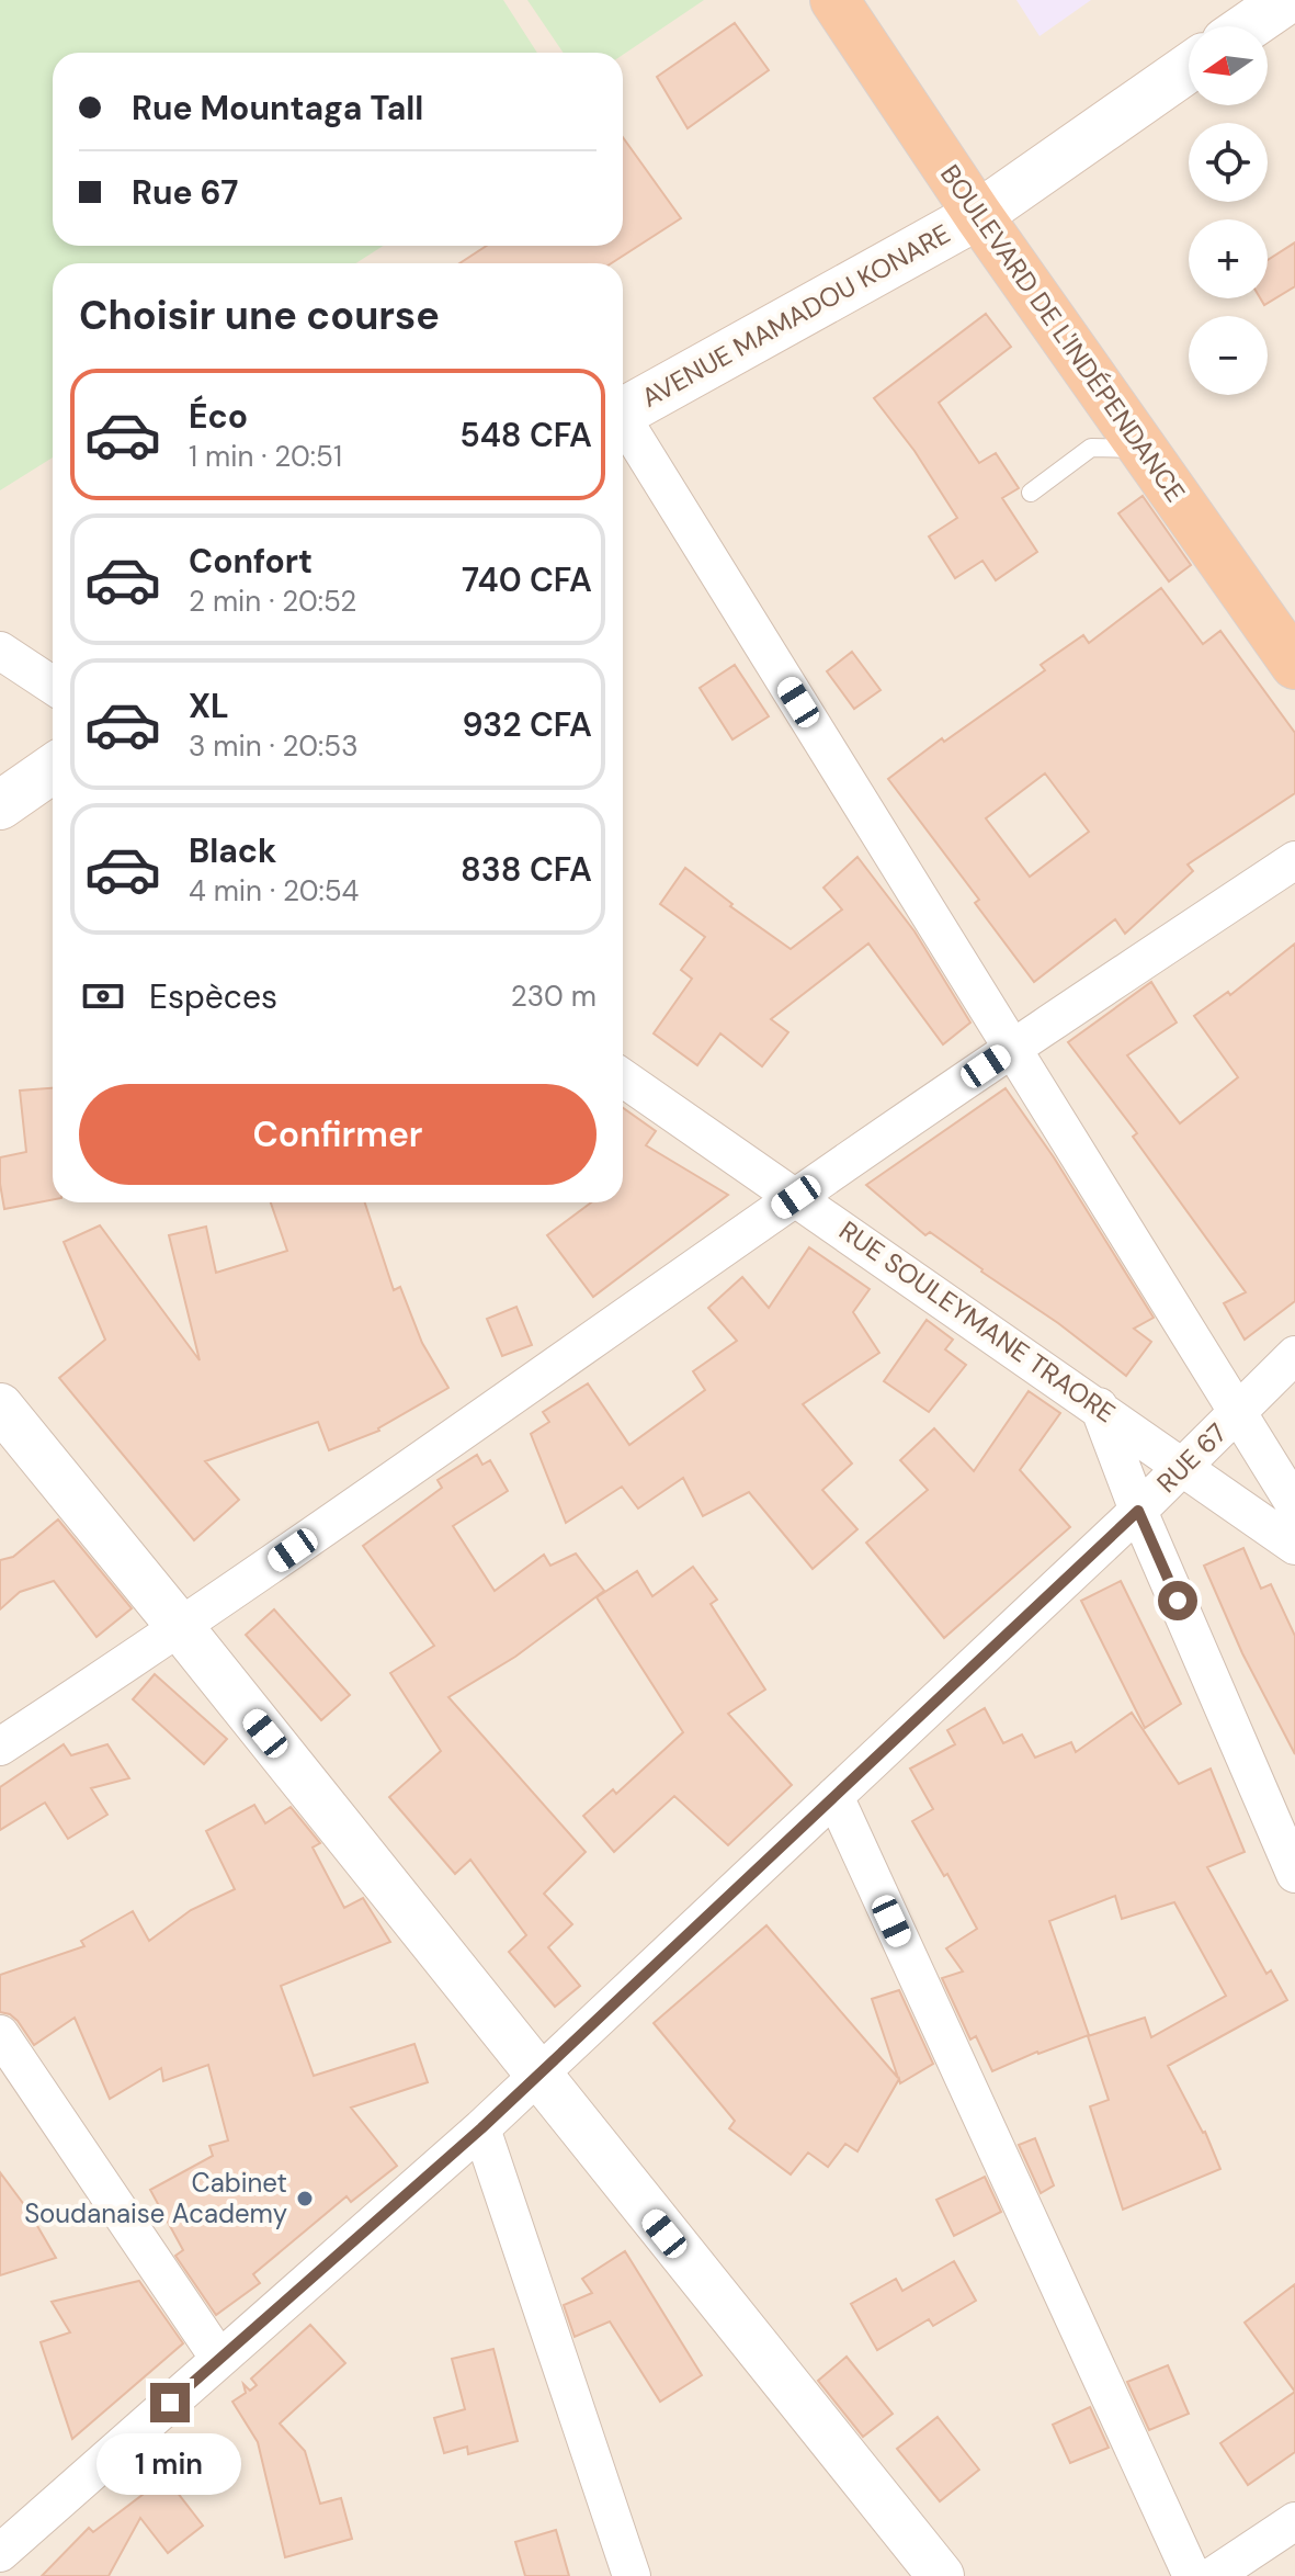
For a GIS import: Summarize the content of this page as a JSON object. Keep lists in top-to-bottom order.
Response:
{
  "streets": {
    "highway": ["BOULEVARD DE L'INDÉPENDANCE"],
    "main road": ["AVENUE MAMADOU KONARE"],
    "street": ["RUE SOULEYMANE TRAORE", "RUE 67"]
  },
  "crossings": [
    ["AVENUE MAMADOU KONARE", "BOULEVARD DE L'INDÉPENDANCE"],
    ["RUE SOULEYMANE TRAORE", "RUE 67"]
  ],
  "places": ["Cabinet Soudanaise Academy"],
  "north": "left",
  "page": {
    "map_buttons": ["+", "−"],
    "banner": ["Rue Mountaga Tall", "Rue 67"],
    "heading": "Choisir une course",
    "list": [
      {
        "name": "Éco",
        "note": "1 min · 20:51",
        "value": "548 CFA"
      },
      {
        "name": "Confort",
        "note": "2 min · 20:52",
        "value": "740 CFA"
      },
      {
        "name": "XL",
        "note": "3 min · 20:53",
        "value": "932 CFA"
      },
      {
        "name": "Black",
        "note": "4 min · 20:54",
        "value": "838 CFA"
      }
    ],
    "pay": ["Espèces", "230 m"],
    "buttons": "Confirmer",
    "bubble": "1 min"
  }
}
